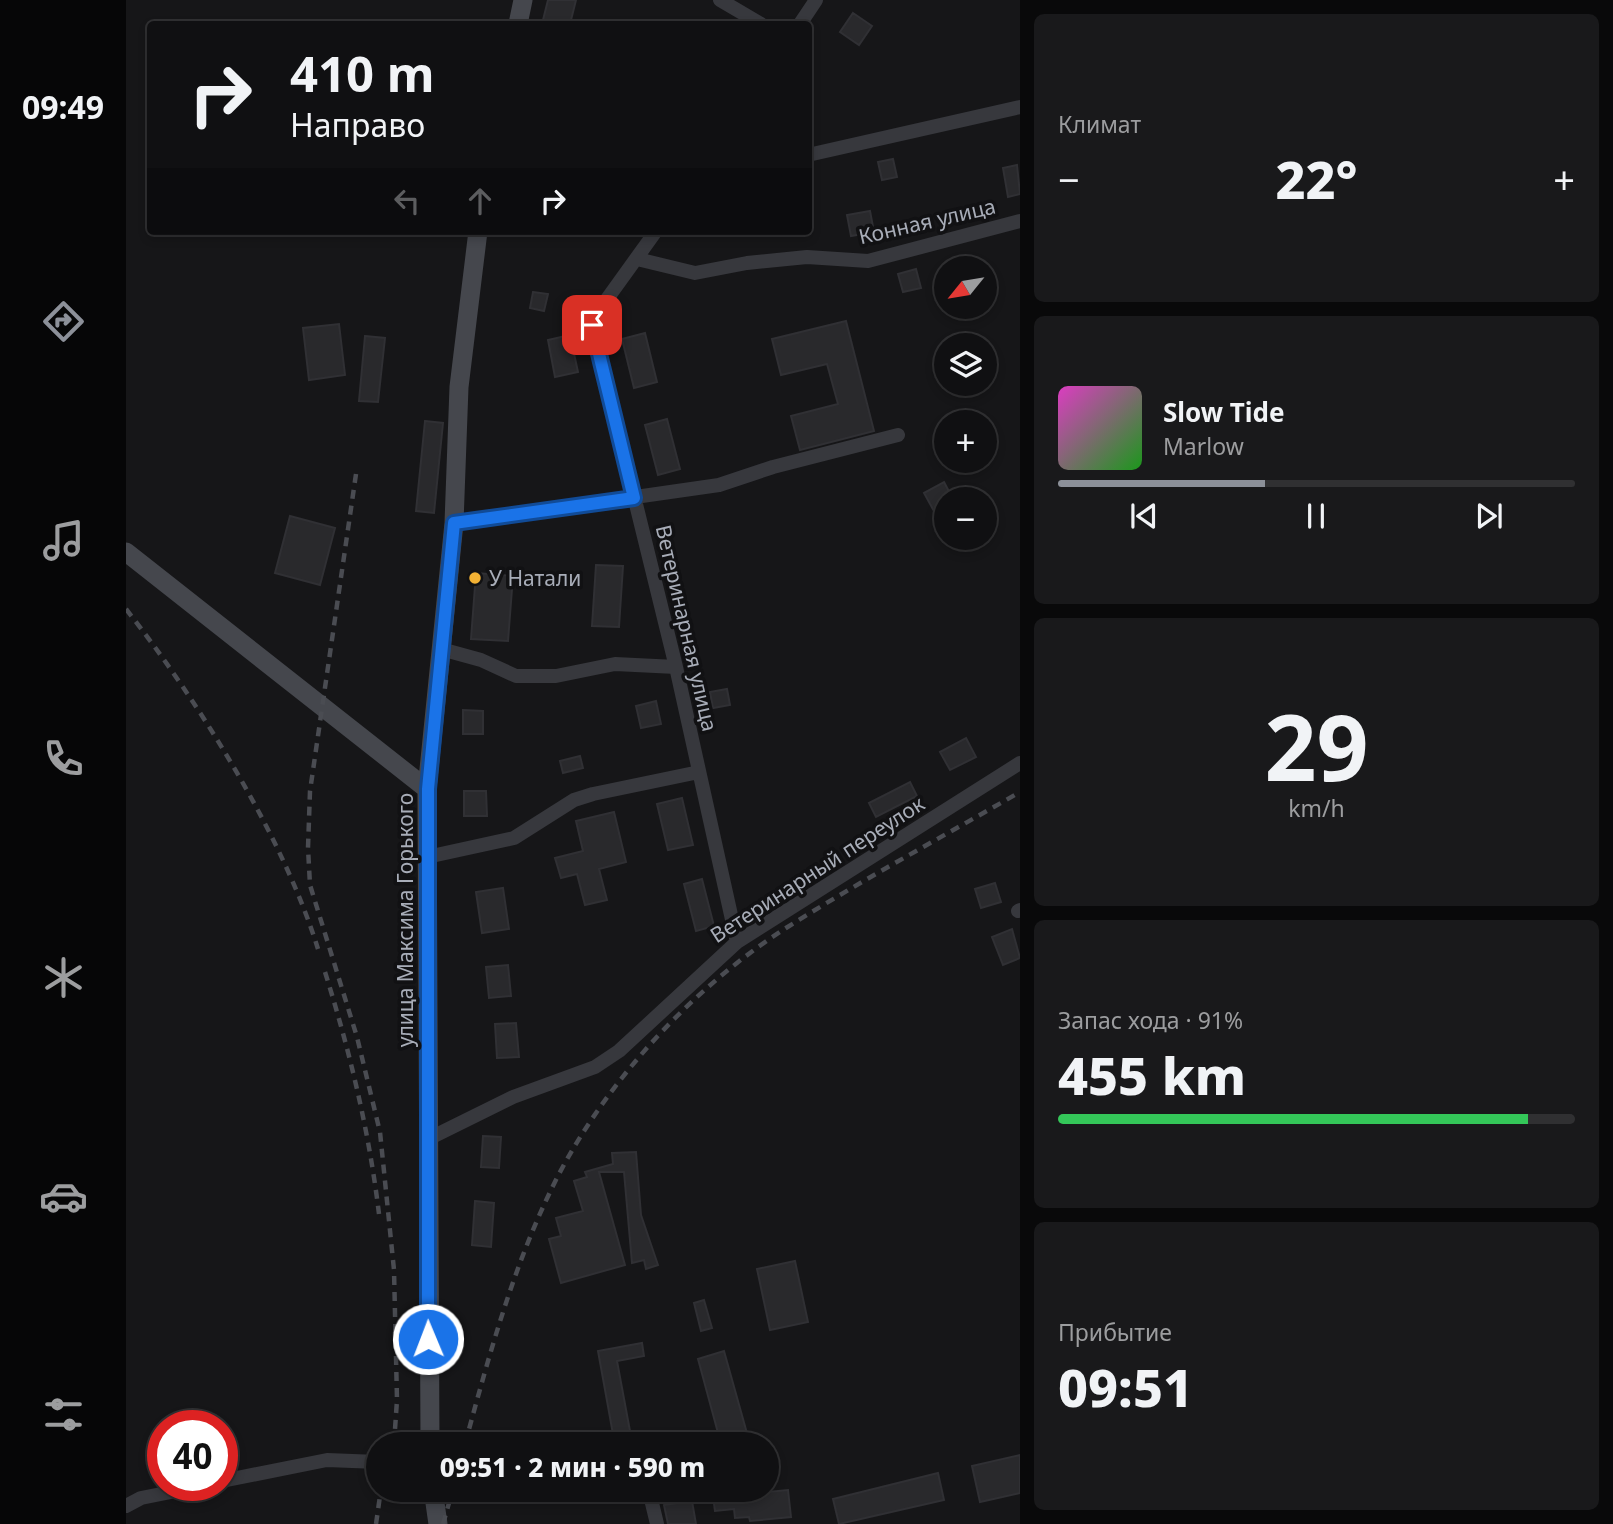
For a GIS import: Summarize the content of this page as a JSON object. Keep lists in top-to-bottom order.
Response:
{
  "streets": {
    "street": [
      "Конная улица",
      "Ветеринарная улица",
      "Ветеринарный переулок",
      "улица Максима Горького"
    ]
  },
  "crossings": [
    ["Конная улица", "Ветеринарная улица"],
    ["Ветеринарная улица", "Ветеринарный переулок"],
    ["Ветеринарный переулок", "улица Максима Горького"]
  ],
  "places": ["У Натали"],
  "north": "bottom left",
  "page": {
    "tabs": "09:49",
    "tile": [
      "Климат",
      ["29", "km/h"],
      ["Запас хода · 91%", "455 km"],
      ["Прибытие", "09:51"]
    ],
    "turn": ["410 m", "Направо"],
    "heat": ["−", "22°", "+"],
    "map_buttons": ["+", "−"],
    "song": ["Slow Tide", "Marlow"],
    "limit": "40",
    "trip": "09:51 · 2 мин · 590 m"
  }
}
